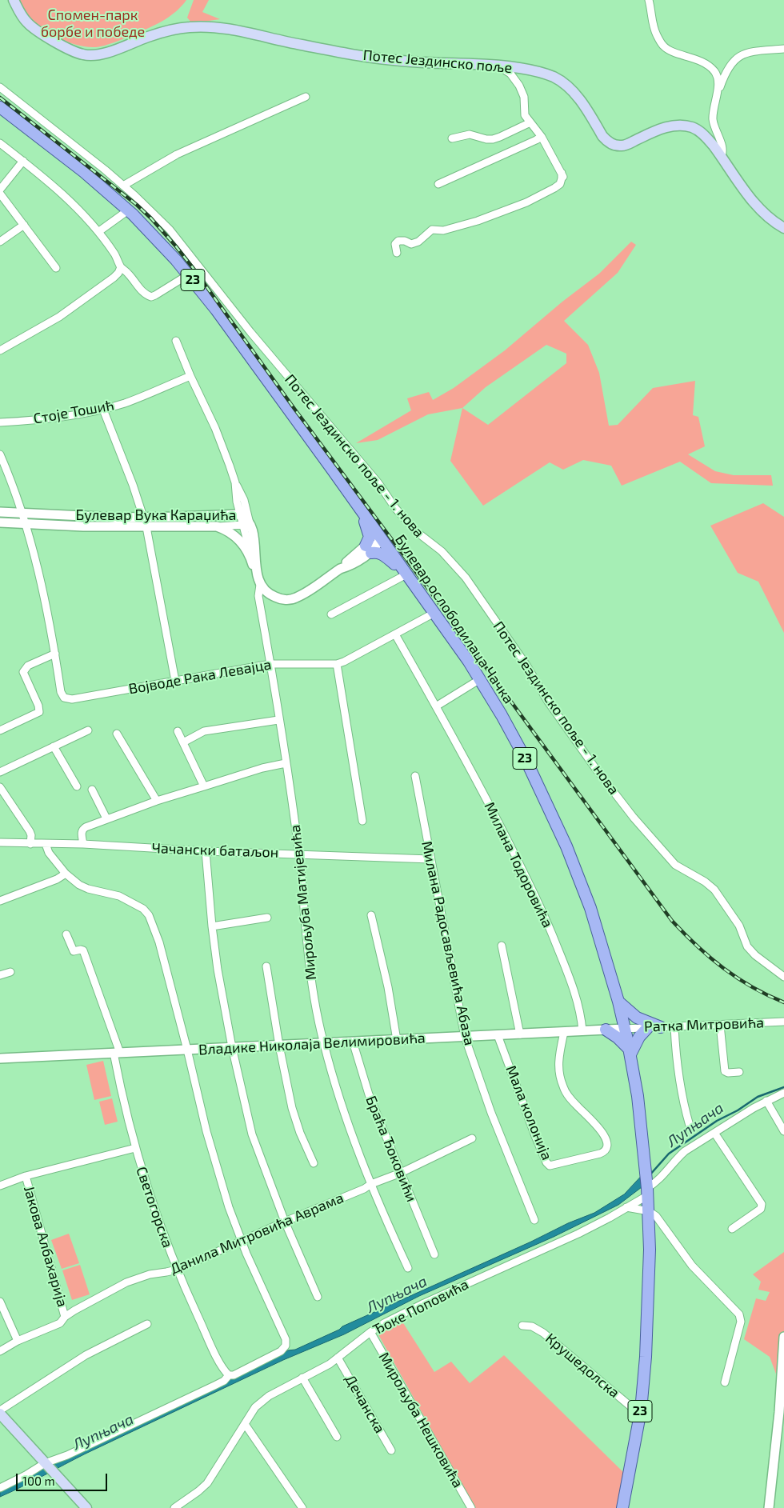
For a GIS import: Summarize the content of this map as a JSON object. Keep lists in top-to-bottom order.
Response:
{
  "streets": {
    "main road": ["Потес Јездинско поље", "23", "Булевар ослободилаца Чачка"],
    "street": [
      "Стоје Тошић",
      "Потес Јездинско поље - 1. нова",
      "Булевар Вука Караџића",
      "Војводе Рака Левајца",
      "Чачански батаљон",
      "Милана Тодоровића",
      "Мирољуба Матијевића",
      "Милана Радосављевића Абаза",
      "Ратка Митровића",
      "Владике Николаја Велимировића",
      "Мала колонија",
      "Браћа Ђоковићи",
      "Светогорска",
      "Данила Митровића Аврама",
      "Јакова Албахарија",
      "Ђоке Поповића",
      "Крушедолска",
      "Дечанска",
      "Мирољуба Нешковића"
    ]
  },
  "crossings": [
    ["Булевар Вука Караџића", "Мирољуба Матијевића"],
    ["Булевар ослободилаца Чачка", "Војводе Рака Левајца"],
    ["Булевар ослободилаца Чачка", "Ратка Митровића"],
    ["Булевар ослободилаца Чачка", "Владике Николаја Велимировића"],
    ["Булевар ослободилаца Чачка", "Ђоке Поповића"],
    ["Булевар ослободилаца Чачка", "Крушедолска"],
    ["Војводе Рака Левајца", "Милана Тодоровића"],
    ["Војводе Рака Левајца", "Мирољуба Матијевића"],
    ["Чачански батаљон", "Мирољуба Матијевића"],
    ["Чачански батаљон", "Милана Радосављевића Абаза"],
    ["Милана Тодоровића", "Владике Николаја Велимировића"],
    ["Мирољуба Матијевића", "Владике Николаја Велимировића"],
    ["Мирољуба Матијевића", "Данила Митровића Аврама"],
    ["Милана Радосављевића Абаза", "Владике Николаја Велимировића"],
    ["Ратка Митровића", "Владике Николаја Велимировића"],
    ["Владике Николаја Велимировића", "Мала колонија"],
    ["Владике Николаја Велимировића", "Браћа Ђоковићи"],
    ["Владике Николаја Велимировића", "Светогорска"],
    ["Браћа Ђоковићи", "Данила Митровића Аврама"],
    ["Светогорска", "Данила Митровића Аврама"],
    ["Данила Митровића Аврама", "Јакова Албахарија"],
    ["Ђоке Поповића", "Дечанска"],
    ["Ђоке Поповића", "Мирољуба Нешковића"]
  ],
  "water": ["Лупњача"],
  "parks": ["Спомен-парк борбе и победе"],
  "scale_bar": "100 m"
}
